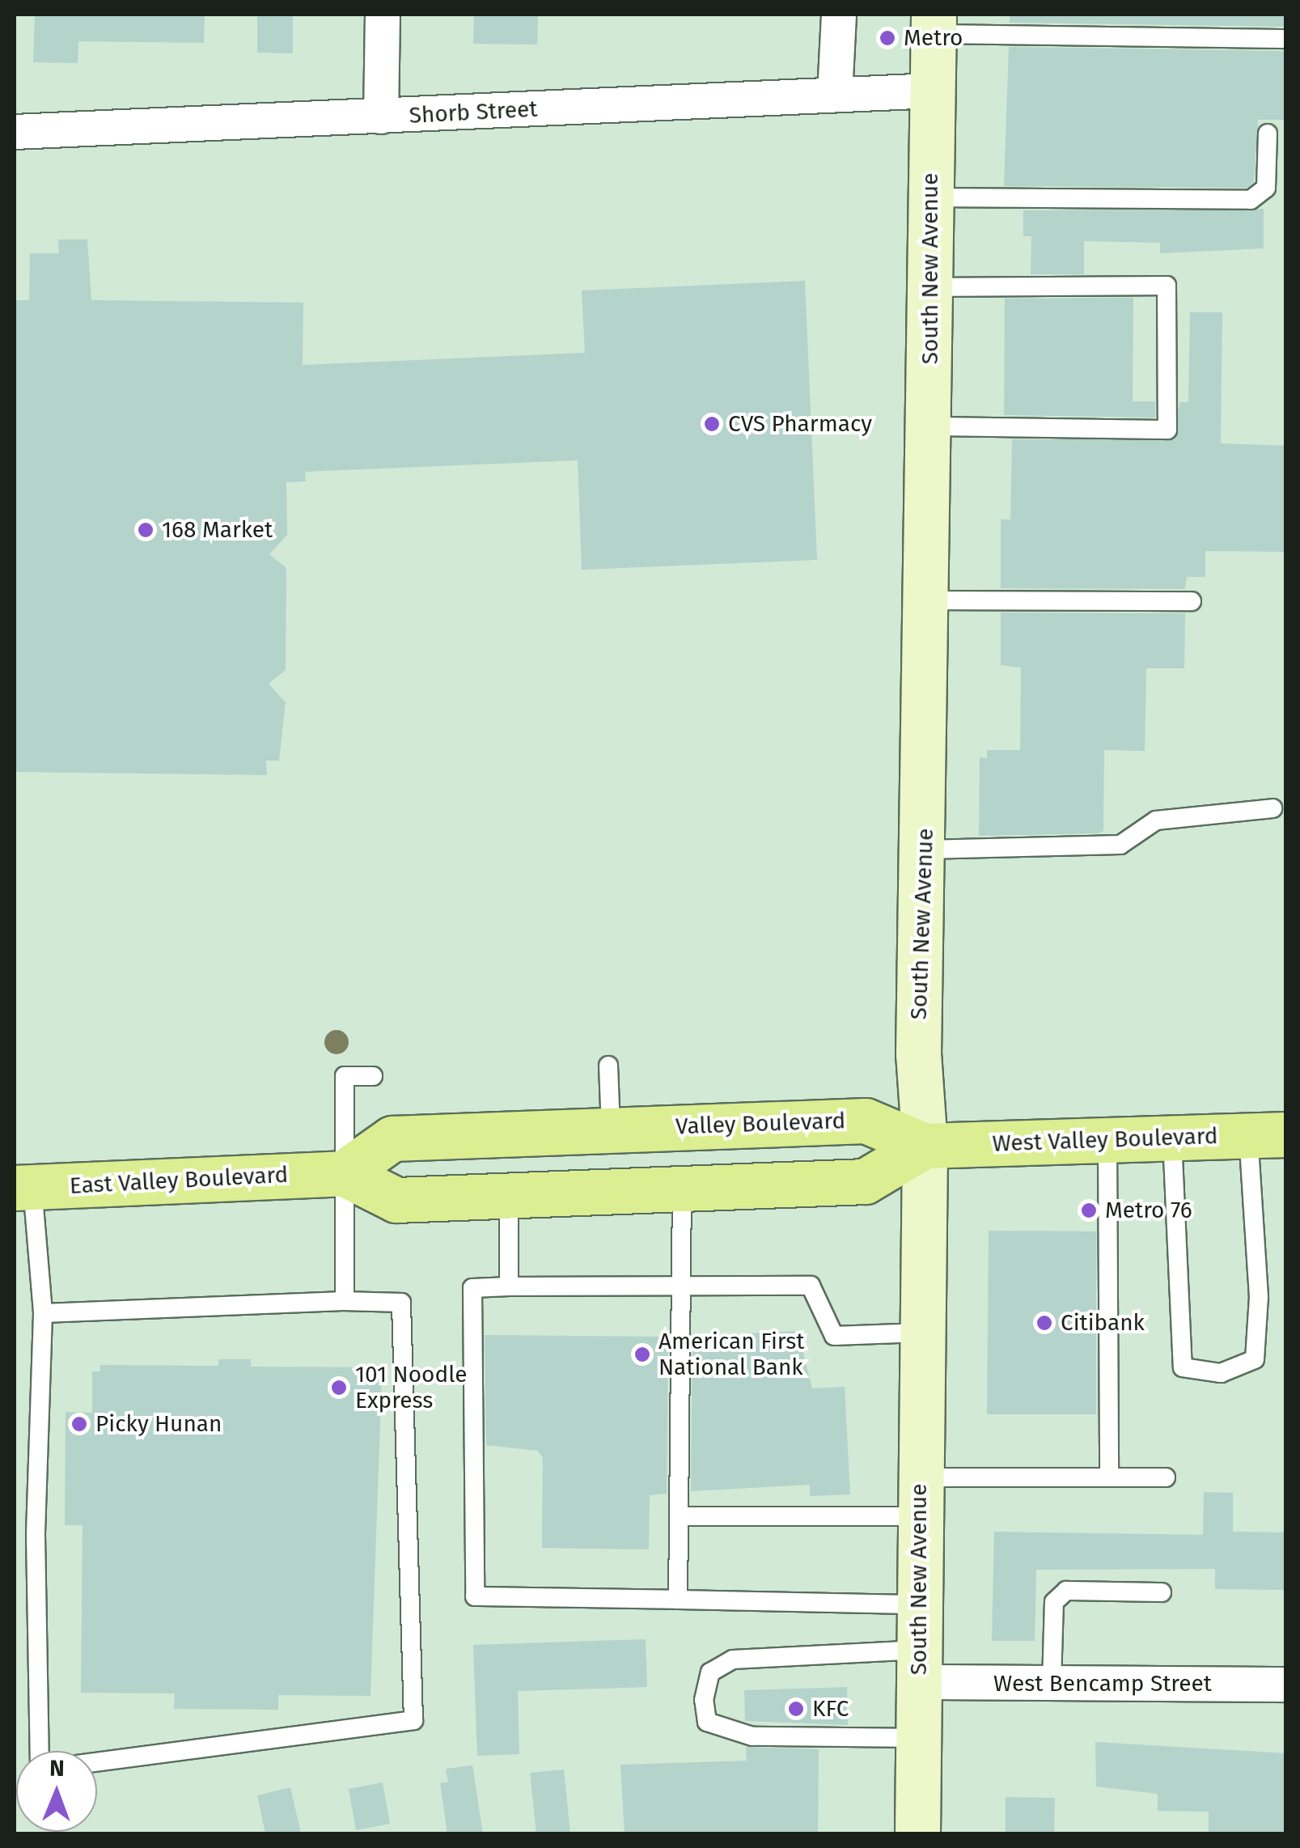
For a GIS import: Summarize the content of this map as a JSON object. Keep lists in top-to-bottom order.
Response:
{
  "streets": {
    "main road": [
      "South New Avenue",
      "Valley Boulevard",
      "West Valley Boulevard",
      "East Valley Boulevard"
    ],
    "street": ["Shorb Street", "West Bencamp Street"]
  },
  "crossings": [
    ["Shorb Street", "South New Avenue"],
    ["South New Avenue", "Valley Boulevard"],
    ["South New Avenue", "West Valley Boulevard"],
    ["South New Avenue", "West Bencamp Street"],
    ["Valley Boulevard", "West Valley Boulevard"],
    ["Valley Boulevard", "East Valley Boulevard"]
  ],
  "places": [
    "Metro",
    "CVS Pharmacy",
    "168 Market",
    "Metro 76",
    "Citibank",
    "American First National Bank",
    "101 Noodle Express",
    "Picky Hunan",
    "KFC"
  ],
  "north": "top"
}
